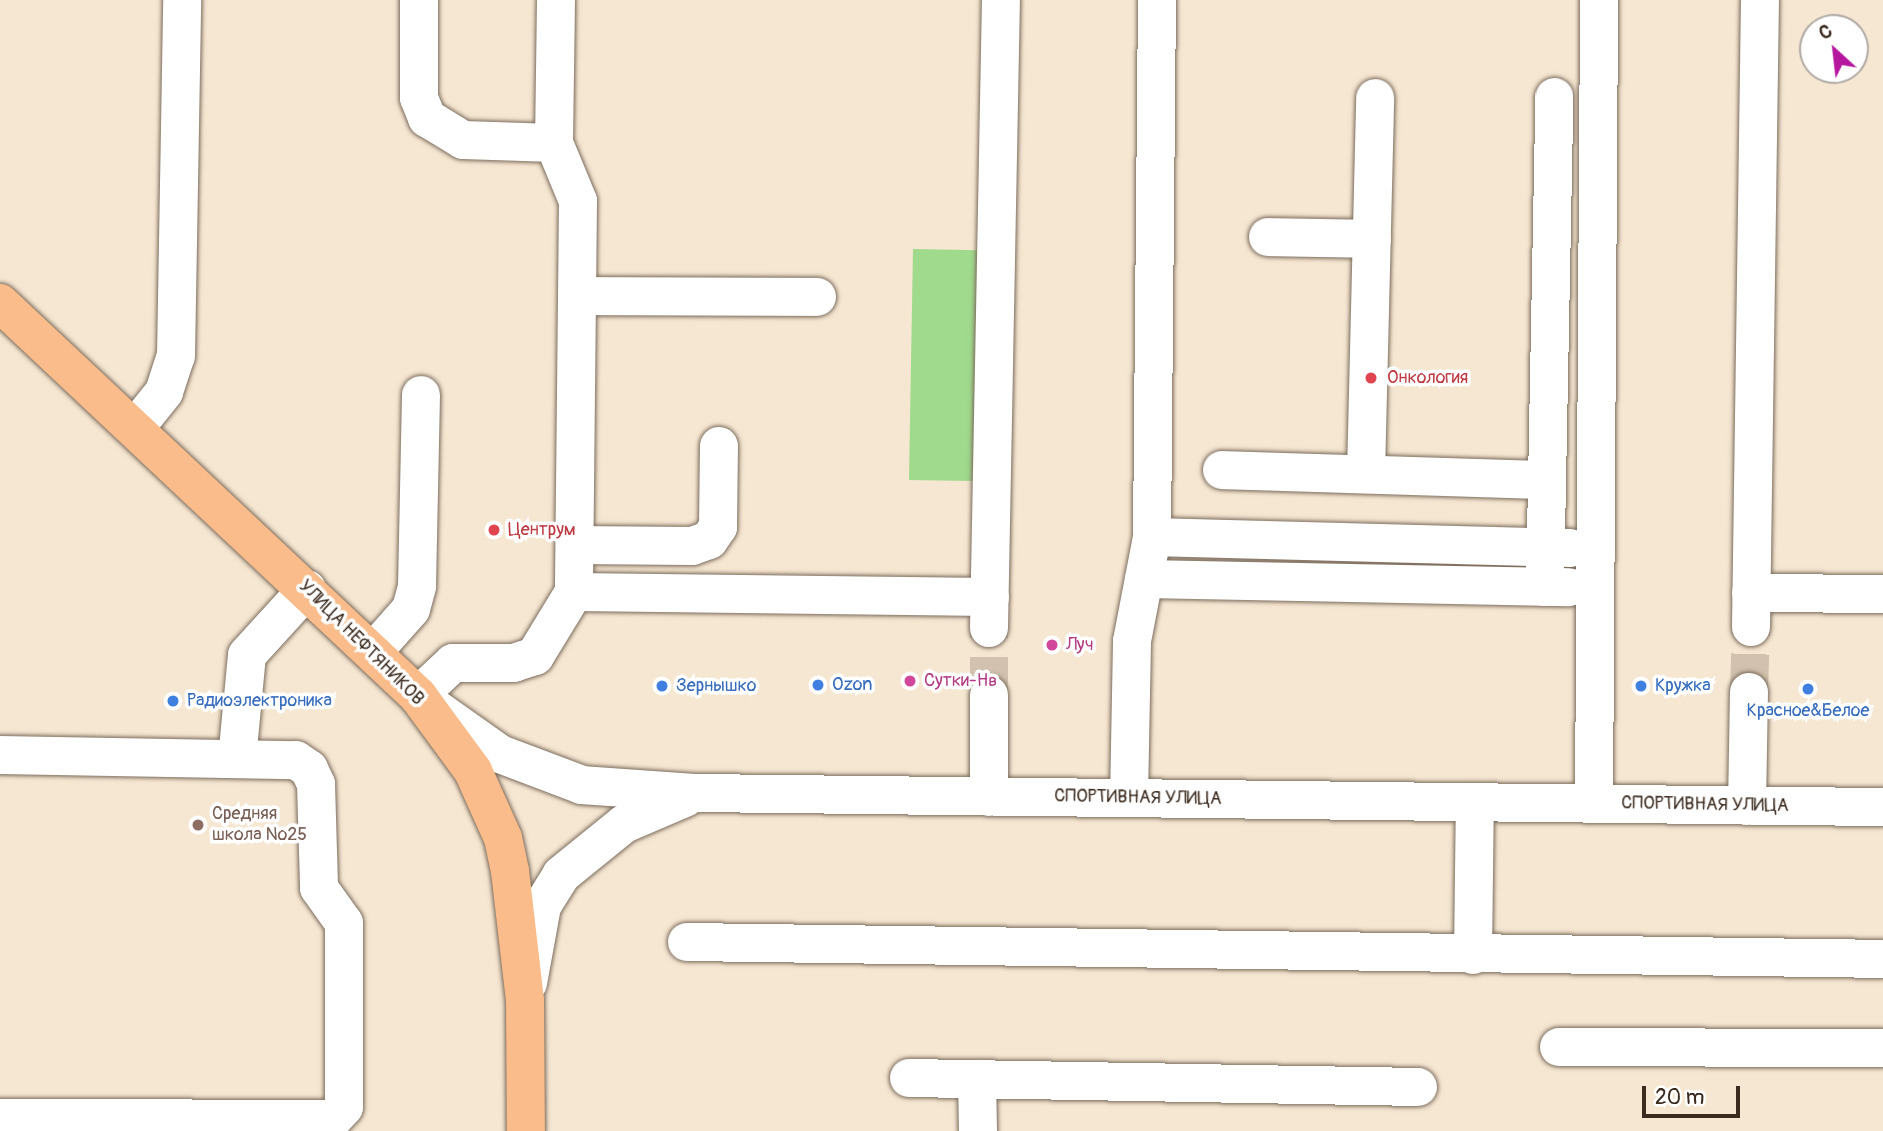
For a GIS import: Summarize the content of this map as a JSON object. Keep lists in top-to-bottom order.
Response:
{
  "streets": {
    "main road": ["УЛИЦА НЕФТЯНИКОВ"],
    "street": ["СПОРТИВНАЯ УЛИЦА"]
  },
  "crossings": [
    ["УЛИЦА НЕФТЯНИКОВ", "СПОРТИВНАЯ УЛИЦА"]
  ],
  "places": [
    "Онкология",
    "Центрум",
    "Луч",
    "Сутки-Нв",
    "Ozon",
    "Зернышко",
    "Кружка",
    "Красное&Белое",
    "Радиоэлектроника",
    "Средняя школа №25"
  ],
  "scale_bar": "20 m",
  "north": "top left"
}
